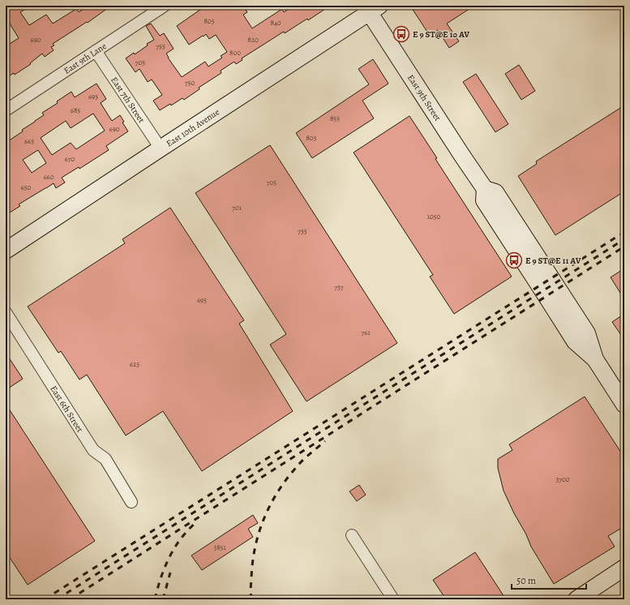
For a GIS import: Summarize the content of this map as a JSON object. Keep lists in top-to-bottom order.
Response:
{
  "streets": {
    "street": [
      "East 9th Lane",
      "East 9th Street",
      "East 7th Street",
      "East 10th Avenue",
      "East 6th Street"
    ]
  },
  "crossings": [
    ["East 9th Lane", "East 7th Street"],
    ["East 9th Street", "East 10th Avenue"],
    ["East 7th Street", "East 10th Avenue"]
  ],
  "places": {
    "bus stop": ["E 9 ST@E 10 AV", "E 9 ST@E 11 AV"]
  },
  "house_numbers": [
    "805",
    "840",
    "690",
    "820",
    "755",
    "800",
    "705",
    "750",
    "695",
    "685",
    "855",
    "690",
    "805",
    "665",
    "670",
    "660",
    "705",
    "650",
    "701",
    "1050",
    "735",
    "737",
    "695",
    "761",
    "625",
    "3700",
    "3851"
  ],
  "scale_bar": "50 m"
}
